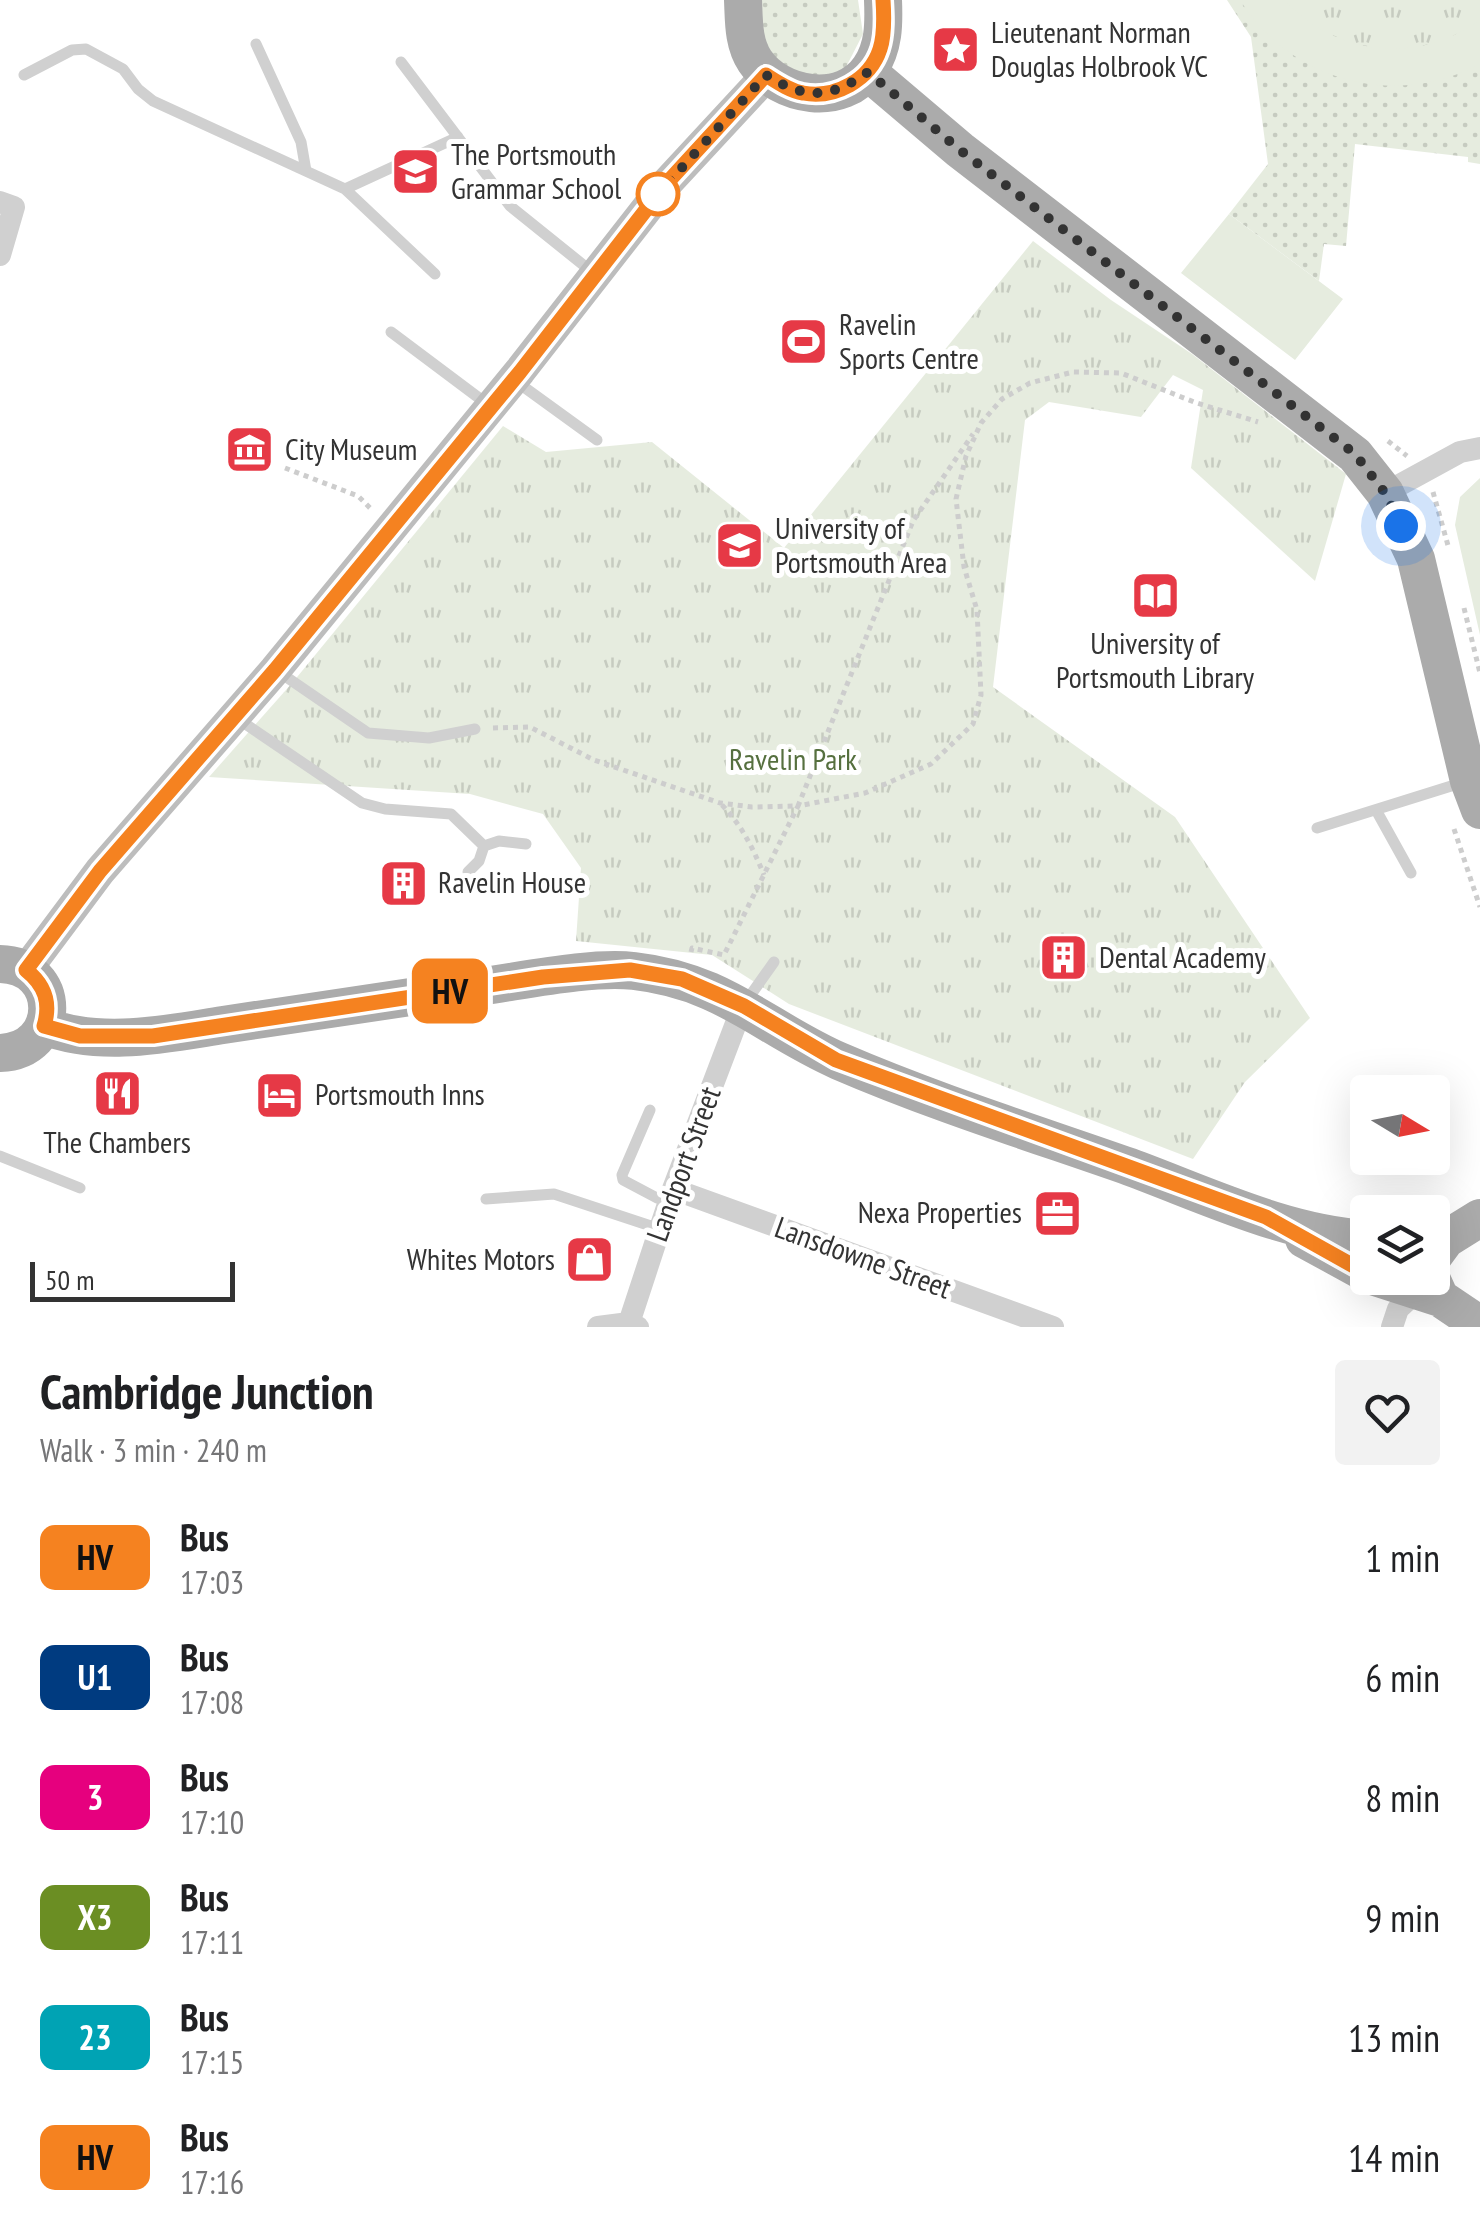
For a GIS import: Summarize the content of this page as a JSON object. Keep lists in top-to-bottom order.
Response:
{
  "streets": {
    "street": ["Landport Street", "Lansdowne Street"]
  },
  "crossings": [
    ["Landport Street", "Lansdowne Street"]
  ],
  "parks": ["Ravelin Park"],
  "places": {
    "place": ["Lieutenant Norman Douglas Holbrook VC"],
    "school or university": ["The Portsmouth Grammar School", "University of Portsmouth Area"],
    "sports": ["Ravelin Sports Centre"],
    "museum": ["City Museum"],
    "library": ["University of Portsmouth Library"],
    "building": ["Ravelin House", "Dental Academy"],
    "restaurant": ["The Chambers"],
    "hotel": ["Portsmouth Inns"],
    "office": ["Nexa Properties"],
    "shop": ["Whites Motors"]
  },
  "lines": ["bus line HV"],
  "scale_bar": "50 m",
  "north": "right",
  "page": {
    "on_map": "HV",
    "scale": "50 m",
    "heading": ["Cambridge Junction", "Walk · 3 min · 240 m"],
    "list": [
      {
        "mark": "HV",
        "name": "Bus",
        "note": "17:03",
        "value": "1 min"
      },
      {
        "mark": "U1",
        "name": "Bus",
        "note": "17:08",
        "value": "6 min"
      },
      {
        "mark": "3",
        "name": "Bus",
        "note": "17:10",
        "value": "8 min"
      },
      {
        "mark": "X3",
        "name": "Bus",
        "note": "17:11",
        "value": "9 min"
      },
      {
        "mark": "23",
        "name": "Bus",
        "note": "17:15",
        "value": "13 min"
      },
      {
        "mark": "HV",
        "name": "Bus",
        "note": "17:16",
        "value": "14 min"
      }
    ]
  }
}
